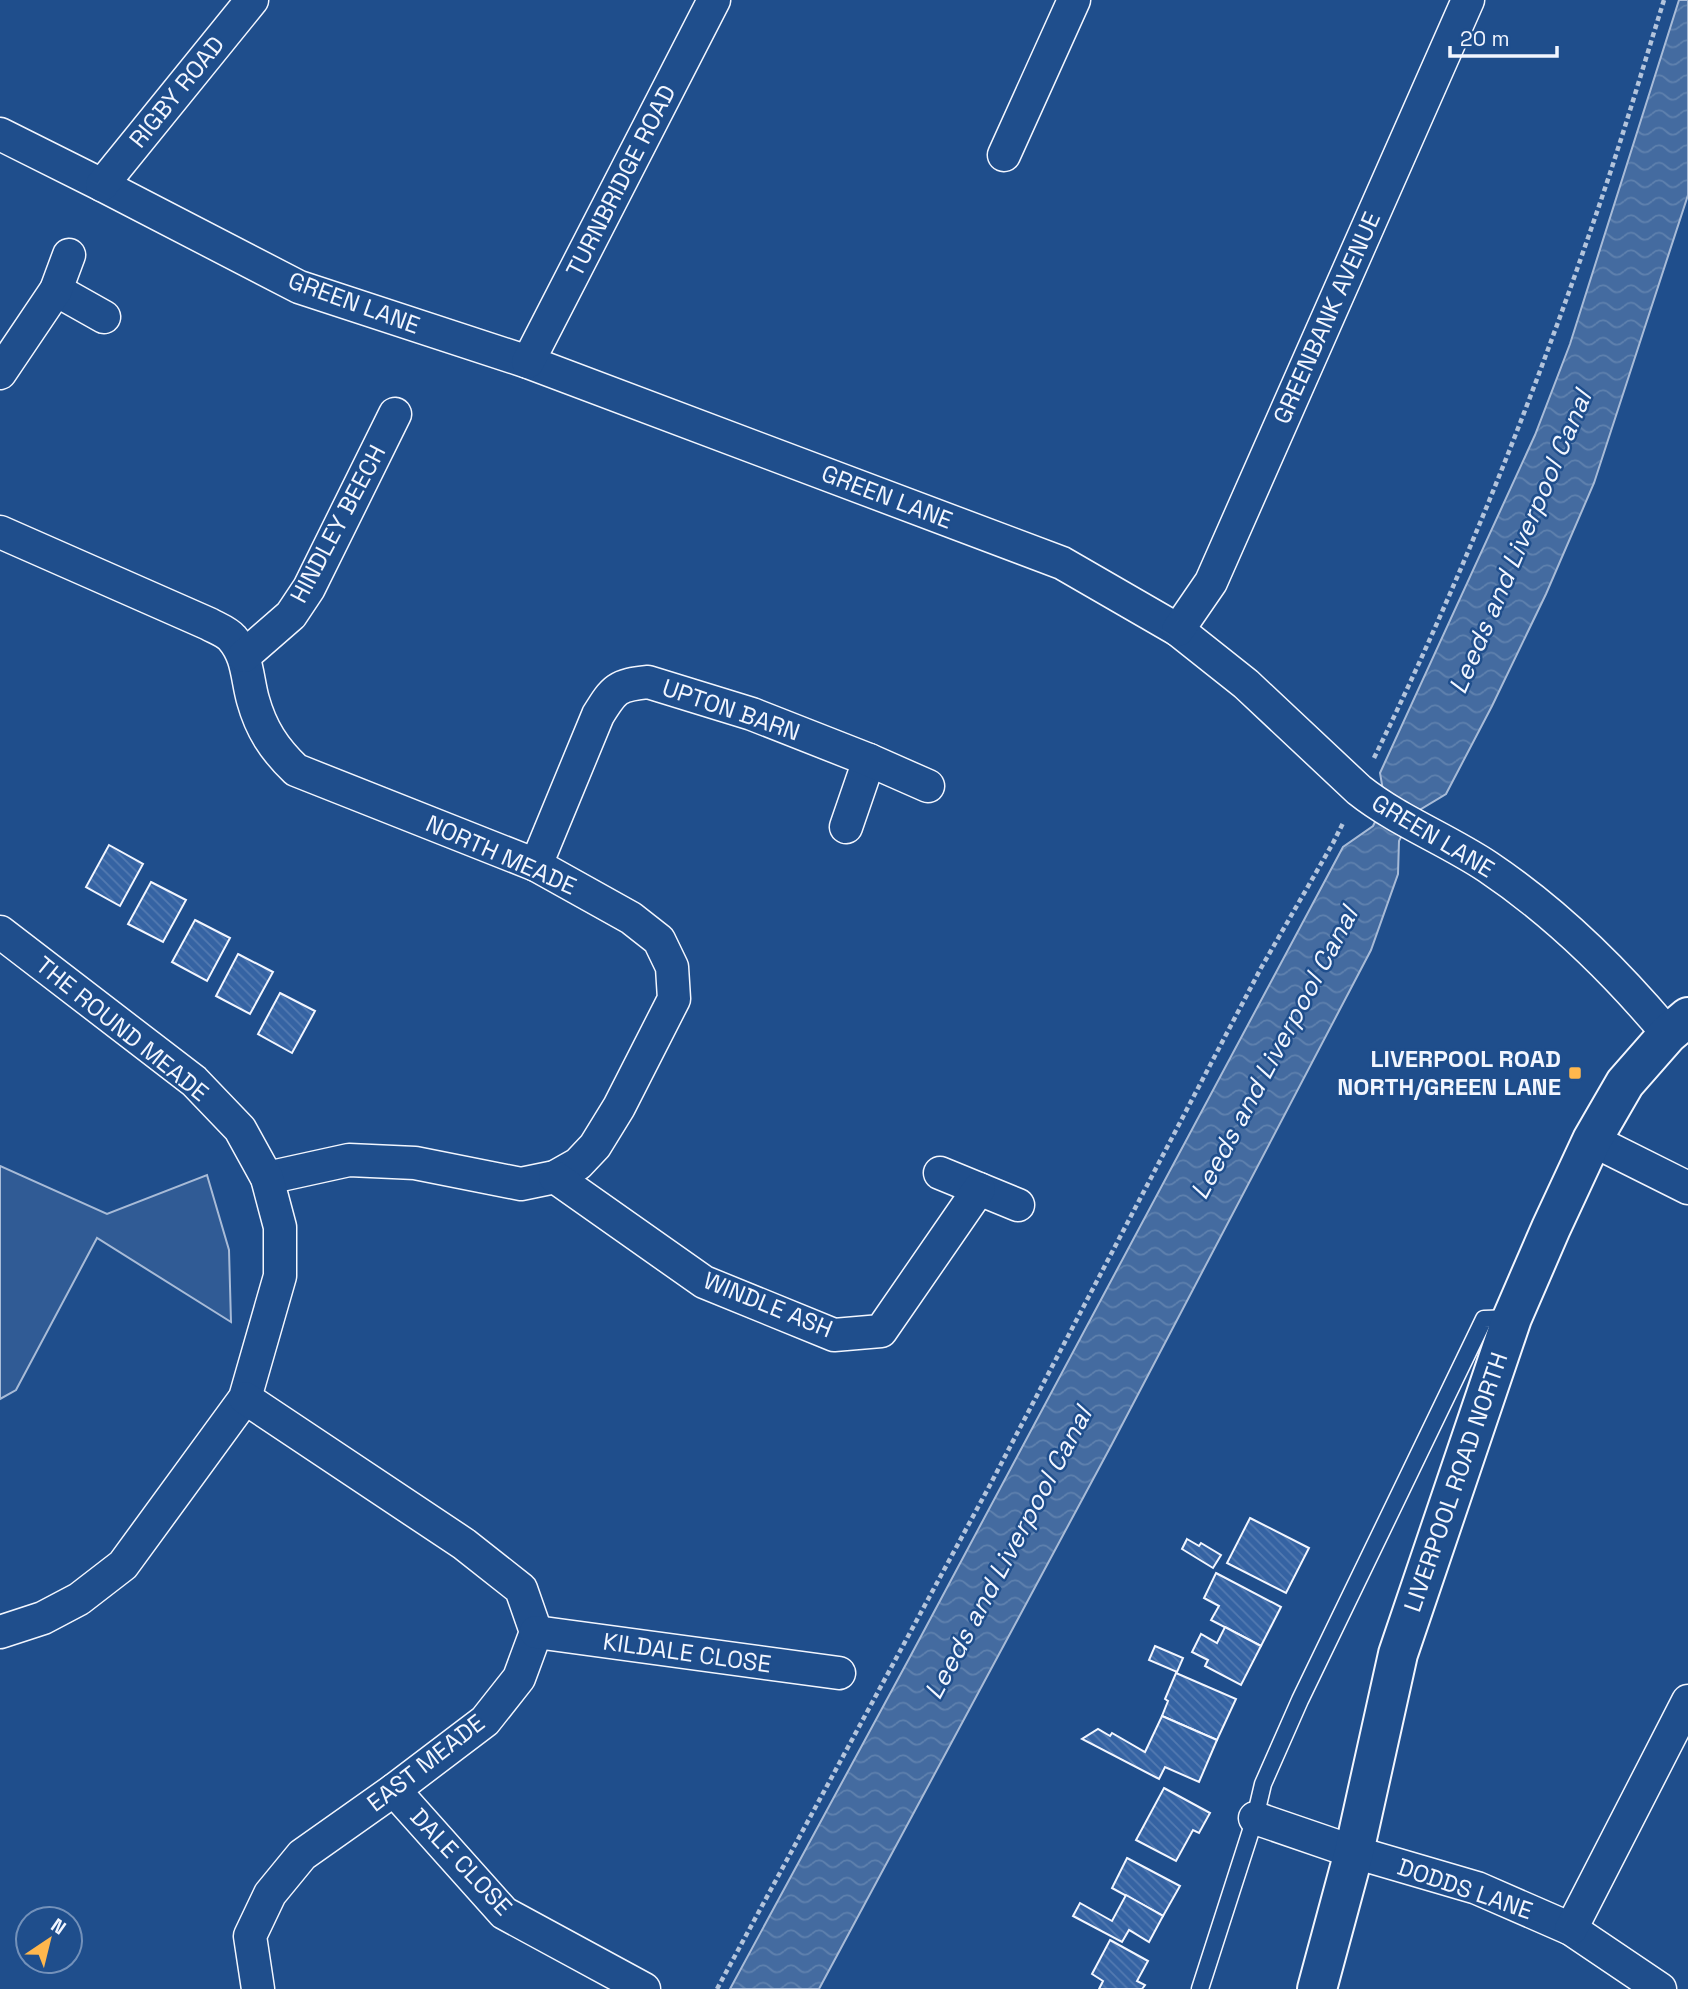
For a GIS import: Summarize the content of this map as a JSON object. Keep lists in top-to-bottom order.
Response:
{
  "streets": {
    "main road": ["LIVERPOOL ROAD NORTH"],
    "street": [
      "RIGBY ROAD",
      "TURNBRIDGE ROAD",
      "GREEN LANE",
      "GREENBANK AVENUE",
      "HINDLEY BEECH",
      "UPTON BARN",
      "NORTH MEADE",
      "THE ROUND MEADE",
      "WINDLE ASH",
      "KILDALE CLOSE",
      "EAST MEADE",
      "DALE CLOSE",
      "DODDS LANE"
    ]
  },
  "crossings": [
    ["RIGBY ROAD", "GREEN LANE"],
    ["TURNBRIDGE ROAD", "GREEN LANE"],
    ["GREEN LANE", "GREENBANK AVENUE"],
    ["GREEN LANE", "LIVERPOOL ROAD NORTH"],
    ["HINDLEY BEECH", "NORTH MEADE"],
    ["UPTON BARN", "NORTH MEADE"],
    ["NORTH MEADE", "THE ROUND MEADE"],
    ["NORTH MEADE", "WINDLE ASH"],
    ["LIVERPOOL ROAD NORTH", "DODDS LANE"],
    ["KILDALE CLOSE", "EAST MEADE"],
    ["EAST MEADE", "DALE CLOSE"]
  ],
  "water": ["Leeds and Liverpool Canal"],
  "places": {
    "transit": ["LIVERPOOL ROAD NORTH/GREEN LANE"]
  },
  "scale_bar": "20 m",
  "north": "top right"
}
